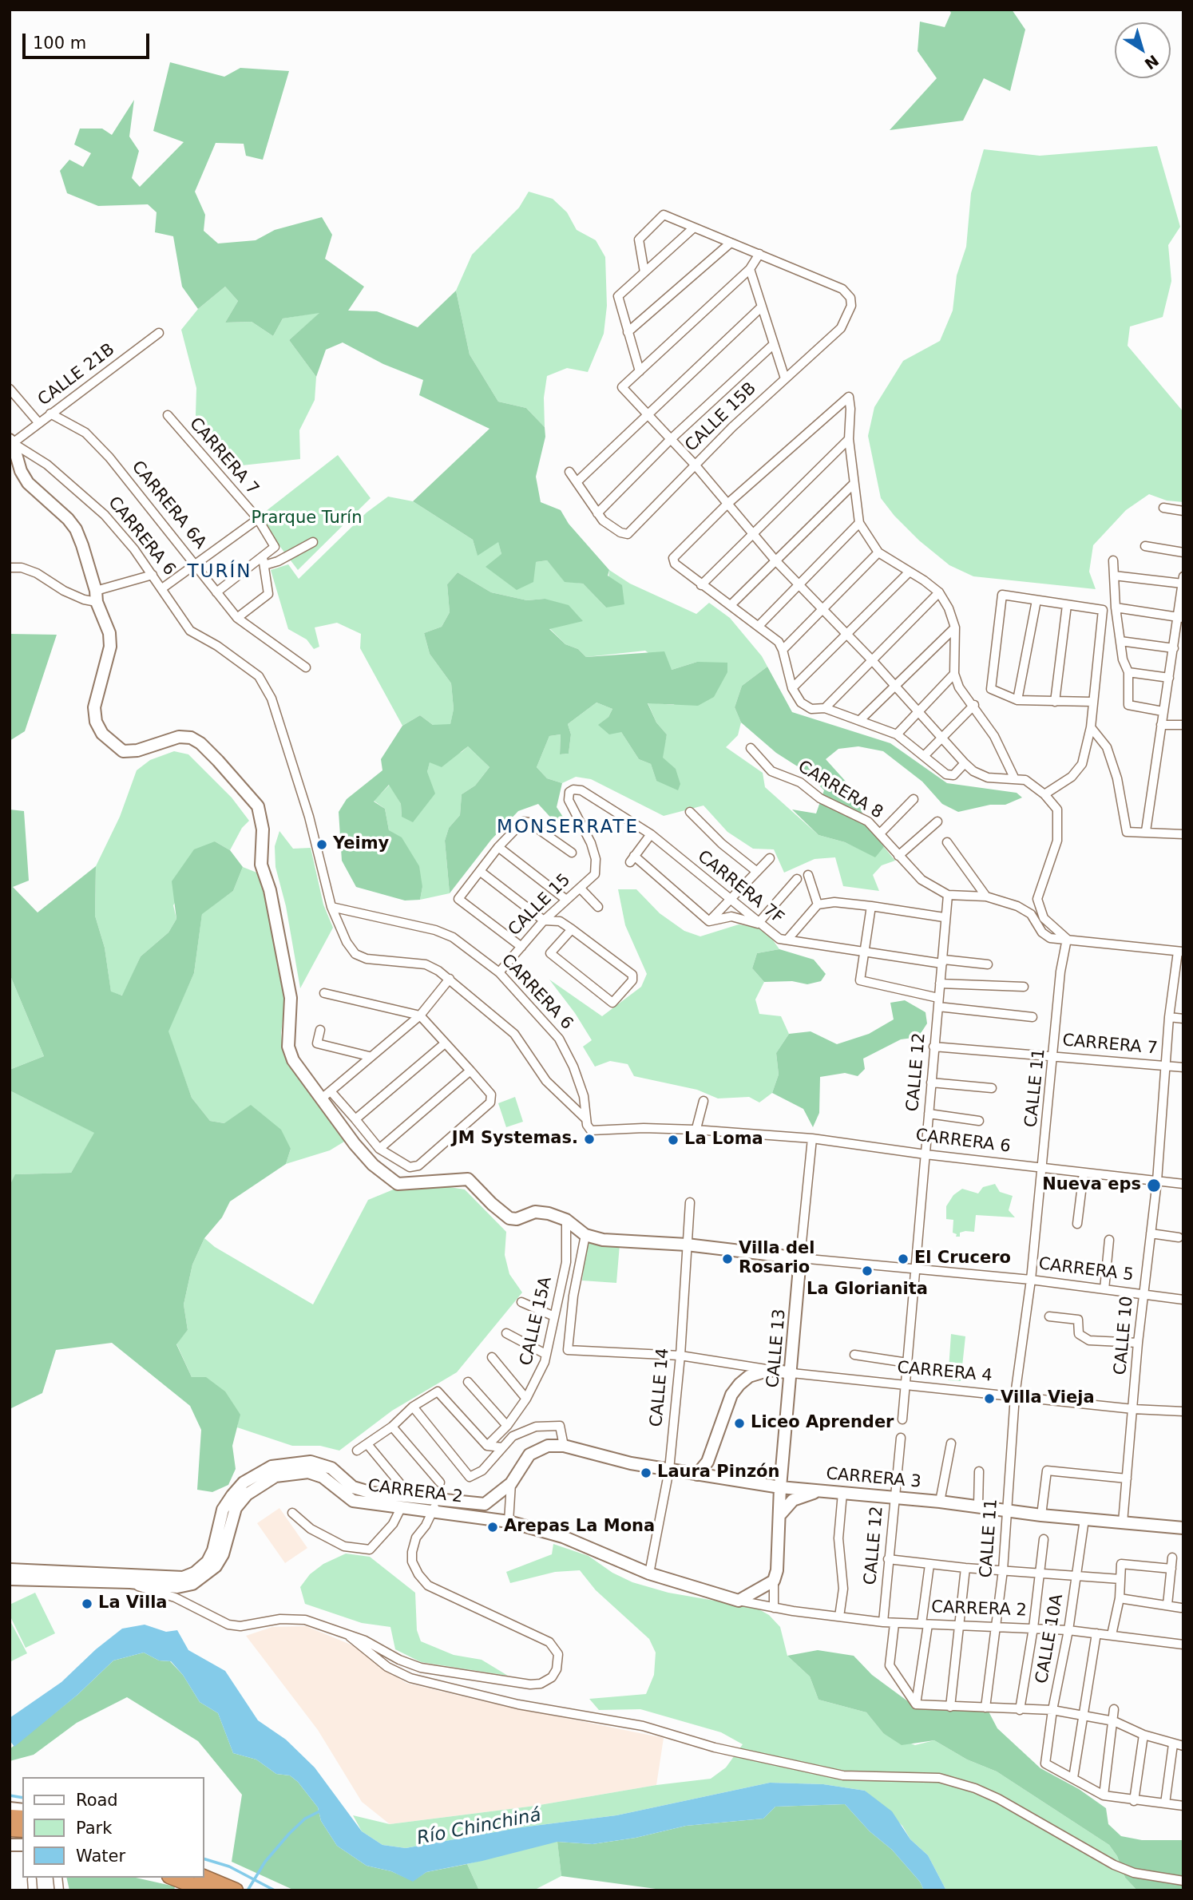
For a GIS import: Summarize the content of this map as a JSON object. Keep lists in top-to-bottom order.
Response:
{
  "streets": {
    "main road": [
      "CARRERA 5",
      "CALLE 13",
      "CARRERA 4",
      "CARRERA 3",
      "CARRERA 2"
    ],
    "street": [
      "CALLE 21B",
      "CALLE 15B",
      "CARRERA 7",
      "CARRERA 6A",
      "CARRERA 6",
      "CARRERA 8",
      "CARRERA 7F",
      "CALLE 15",
      "CALLE 12",
      "CALLE 11",
      "CALLE 15A",
      "CALLE 10",
      "CALLE 14",
      "CALLE 10A"
    ]
  },
  "crossings": [
    ["CALLE 21B", "CARRERA 6A"],
    ["CALLE 21B", "CARRERA 6"],
    ["CARRERA 7", "CALLE 12"],
    ["CARRERA 7", "CALLE 11"],
    ["CARRERA 7", "CALLE 10"],
    ["CARRERA 6", "CALLE 15"],
    ["CARRERA 6", "CALLE 12"],
    ["CARRERA 6", "CALLE 11"],
    ["CARRERA 6", "CALLE 10"],
    ["CARRERA 6", "CALLE 13"],
    ["CARRERA 8", "CALLE 12"],
    ["CARRERA 8", "CALLE 11"],
    ["CARRERA 8", "CALLE 10"],
    ["CARRERA 7F", "CALLE 15"],
    ["CARRERA 7F", "CALLE 12"],
    ["CALLE 12", "CARRERA 5"],
    ["CALLE 12", "CARRERA 4"],
    ["CALLE 12", "CARRERA 3"],
    ["CALLE 12", "CARRERA 2"],
    ["CALLE 11", "CARRERA 5"],
    ["CALLE 11", "CARRERA 4"],
    ["CALLE 11", "CARRERA 3"],
    ["CALLE 11", "CARRERA 2"],
    ["CARRERA 5", "CALLE 10"],
    ["CARRERA 5", "CALLE 13"],
    ["CARRERA 5", "CARRERA 4"],
    ["CARRERA 5", "CALLE 14"],
    ["CALLE 10", "CARRERA 4"],
    ["CALLE 10", "CARRERA 3"],
    ["CALLE 13", "CARRERA 4"],
    ["CALLE 13", "CARRERA 3"],
    ["CARRERA 4", "CALLE 14"],
    ["CALLE 14", "CARRERA 3"],
    ["CALLE 14", "CARRERA 2"],
    ["CARRERA 3", "CALLE 10A"],
    ["CARRERA 2", "CALLE 10A"]
  ],
  "districts": ["TURÍN", "MONSERRATE"],
  "water": ["Río Chinchiná"],
  "parks": ["Prarque Turín"],
  "places": [
    "Yeimy",
    "JM Systemas.",
    "La Loma",
    "Nueva eps",
    "Villa del Rosario",
    "El Crucero",
    "La Glorianita",
    "Villa Vieja",
    "Liceo Aprender",
    "Laura Pinzón",
    "Arepas La Mona",
    "La Villa"
  ],
  "legend": ["Road", "Park", "Water"],
  "scale_bar": "100 m",
  "north": "bottom right"
}
